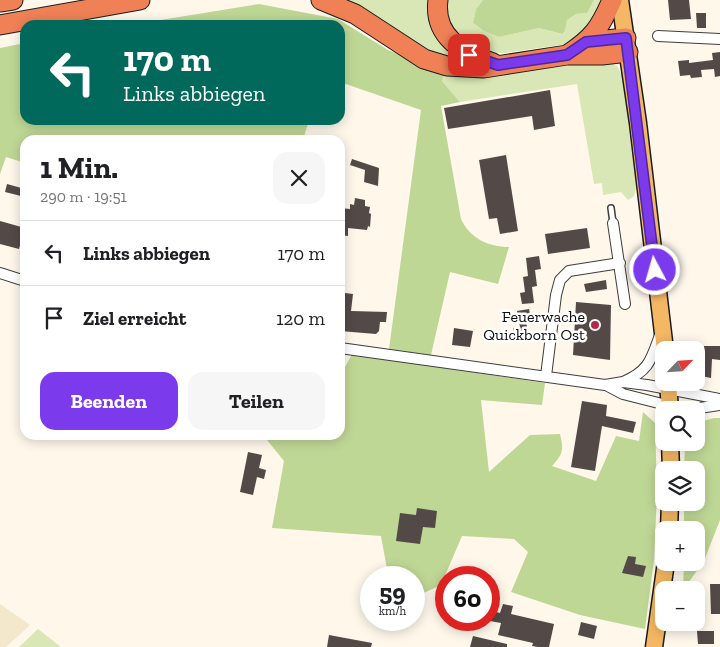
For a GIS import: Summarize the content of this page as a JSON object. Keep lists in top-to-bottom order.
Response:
{
  "places": ["Feuerwache Quickborn Ost"],
  "north": "top right",
  "page": {
    "turn": ["170 m", "Links abbiegen"],
    "heading": ["1 Min.", "290 m · 19:51"],
    "list": [
      {
        "name": "Links abbiegen",
        "value": "170 m"
      },
      {
        "name": "Ziel erreicht",
        "value": "120 m"
      }
    ],
    "map_buttons": ["+", "−"],
    "buttons": ["Beenden", "Teilen"],
    "speed": "59 km/h",
    "limit": "60"
  }
}
